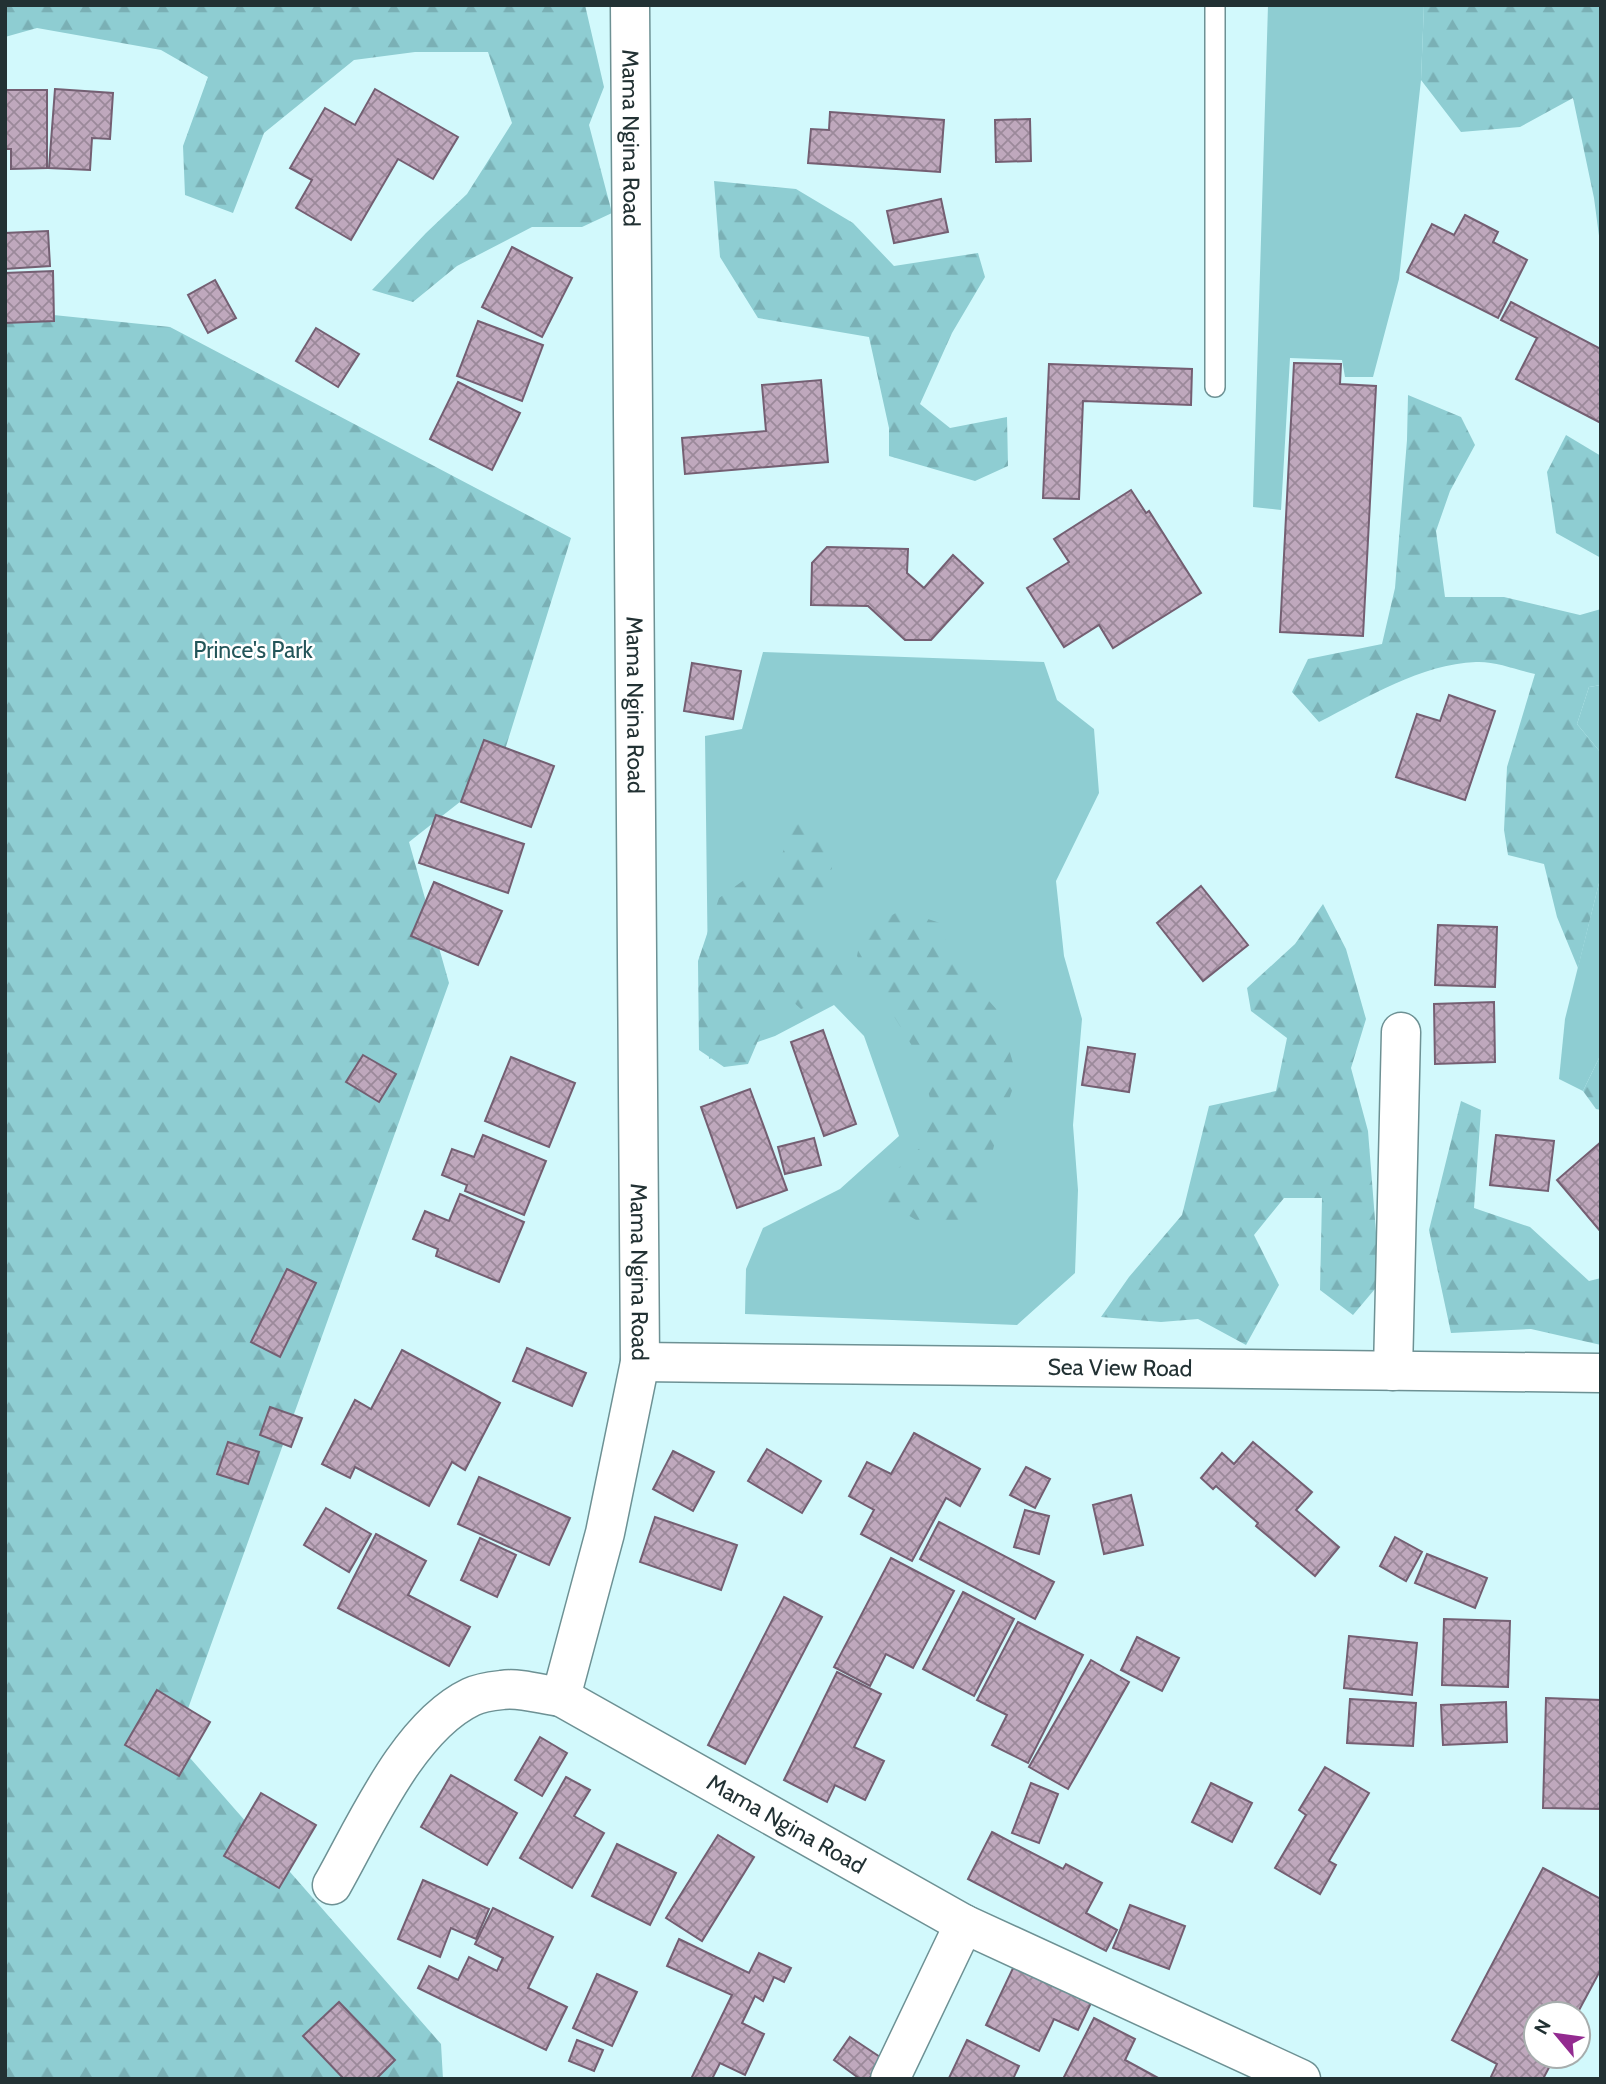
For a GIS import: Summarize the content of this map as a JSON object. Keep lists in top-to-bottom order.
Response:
{
  "streets": {
    "street": ["Mama Ngina Road", "Sea View Road"]
  },
  "crossings": [
    ["Mama Ngina Road", "Sea View Road"]
  ],
  "parks": ["Prince's Park"],
  "north": "top left"
}
